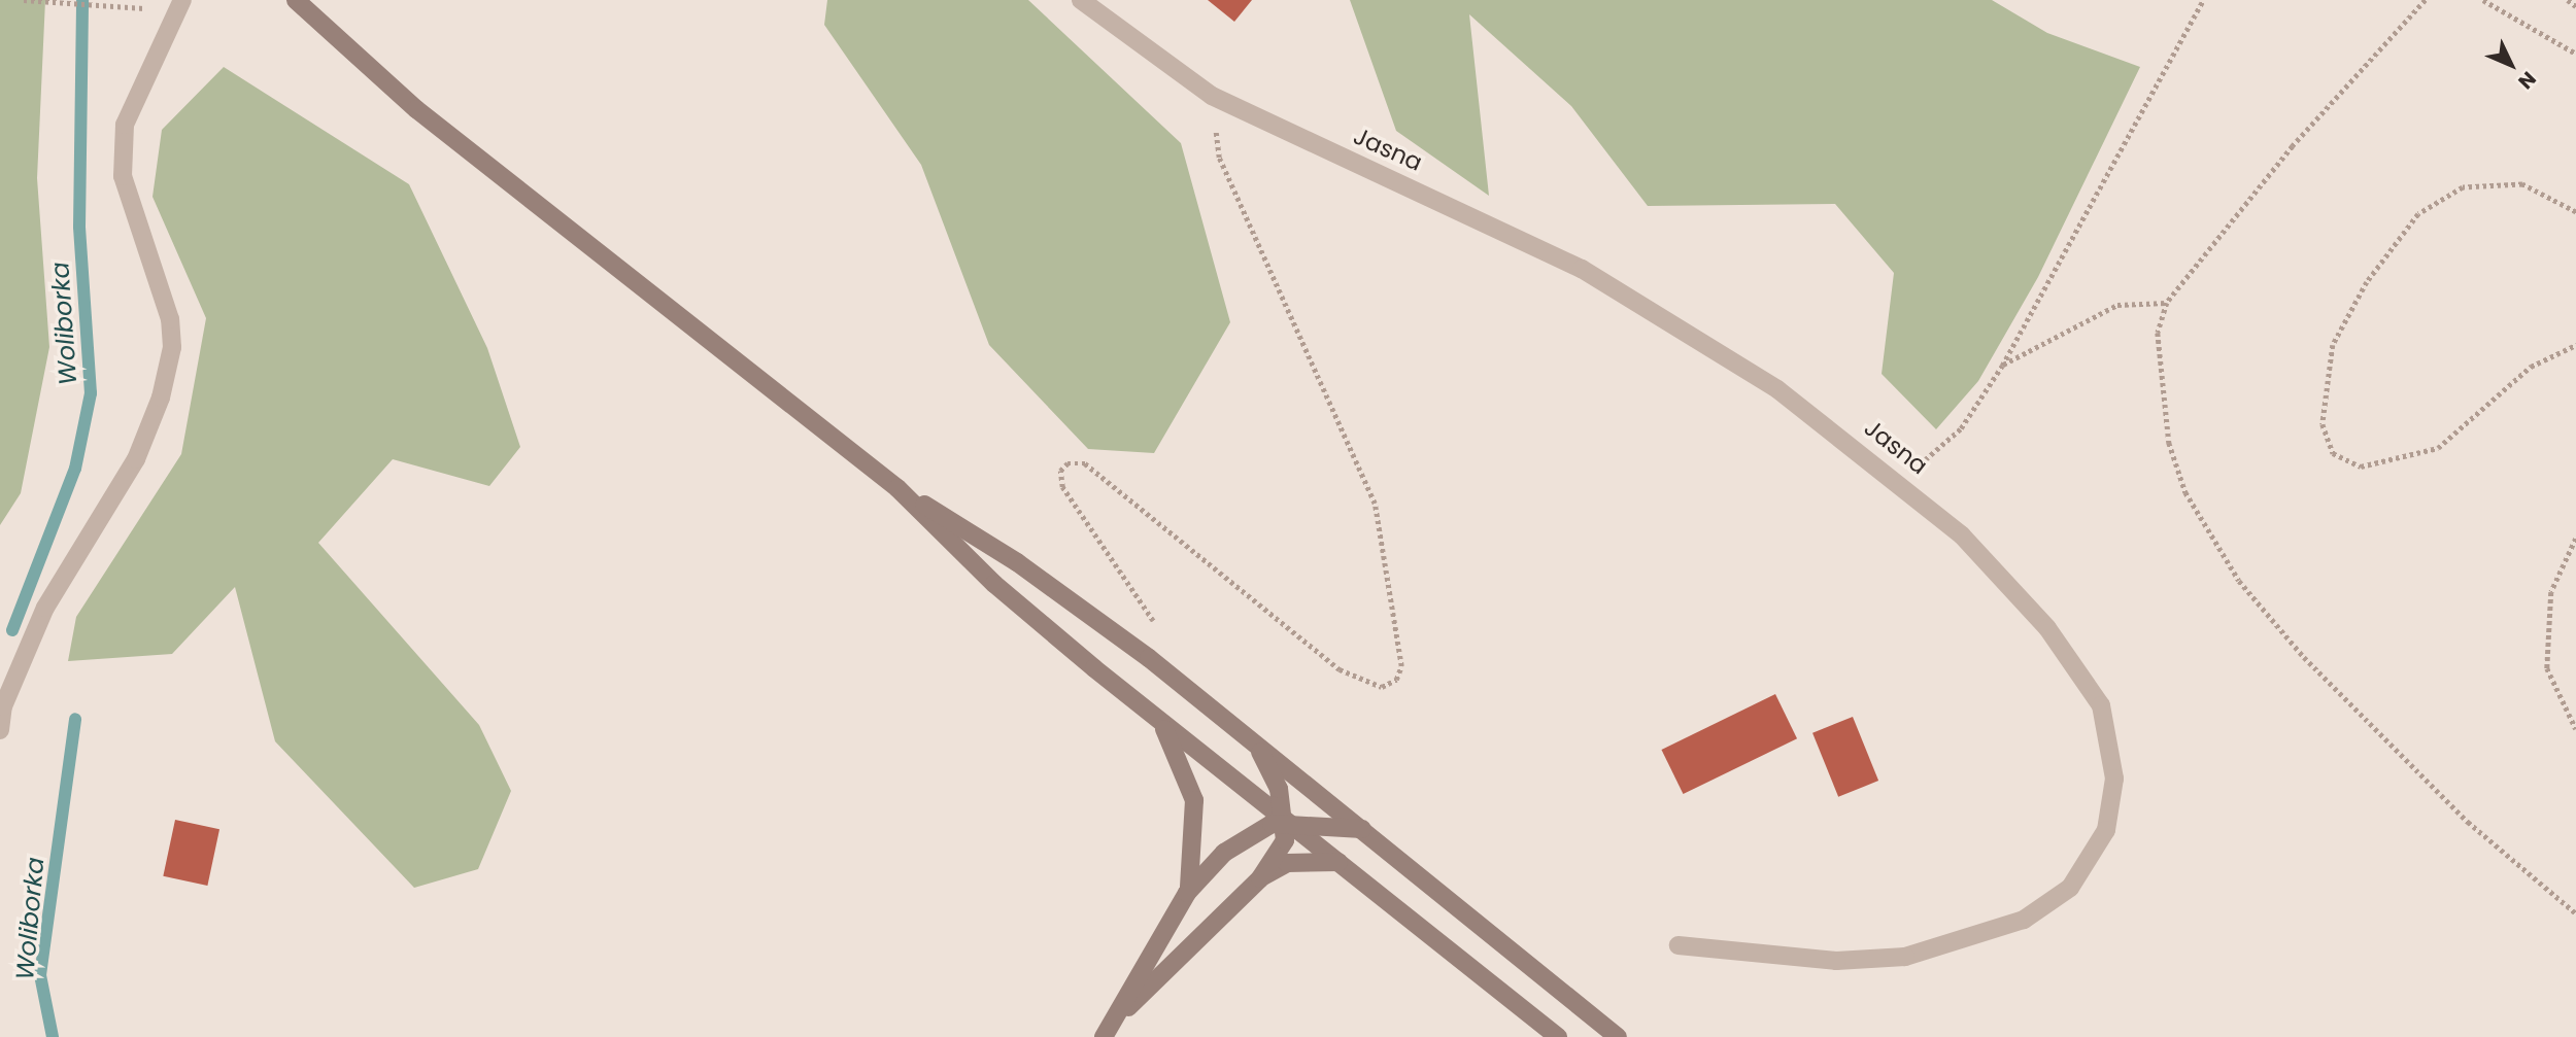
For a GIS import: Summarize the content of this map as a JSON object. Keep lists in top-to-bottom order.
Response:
{
  "streets": {
    "street": ["Jasna"]
  },
  "water": ["Woliborka"],
  "north": "bottom right"
}
